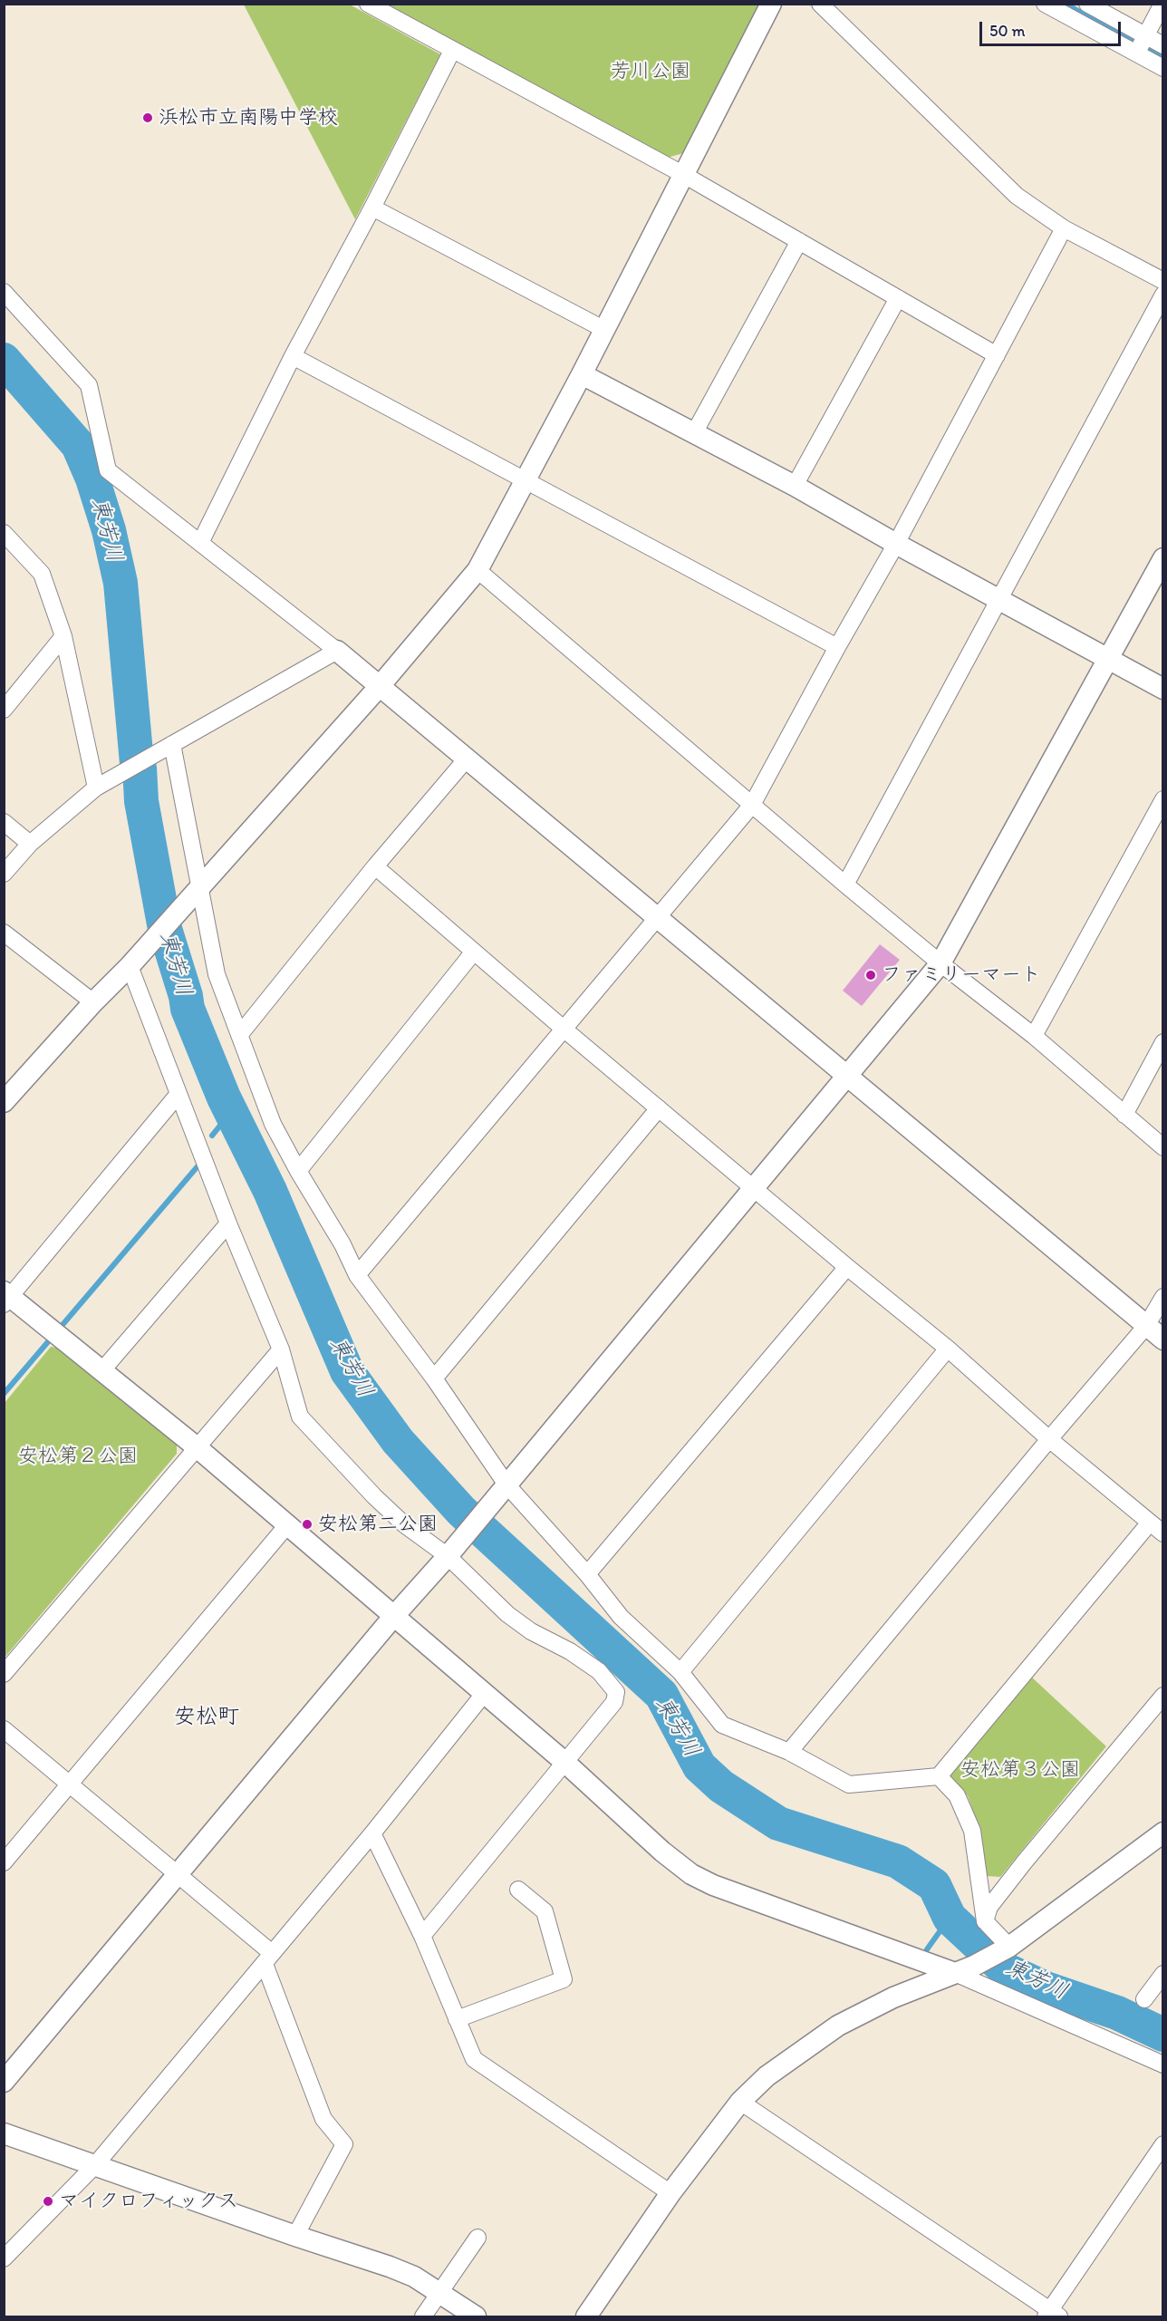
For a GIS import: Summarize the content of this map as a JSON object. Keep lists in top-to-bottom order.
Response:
{
  "districts": ["安松町"],
  "water": ["東芳川"],
  "parks": ["芳川公園", "安松第２公園", "安松第３公園"],
  "places": [
    "浜松市立南陽中学校",
    "ファミリーマート",
    "安松第二公園",
    "マイクロフィックス"
  ],
  "scale_bar": "50 m"
}
